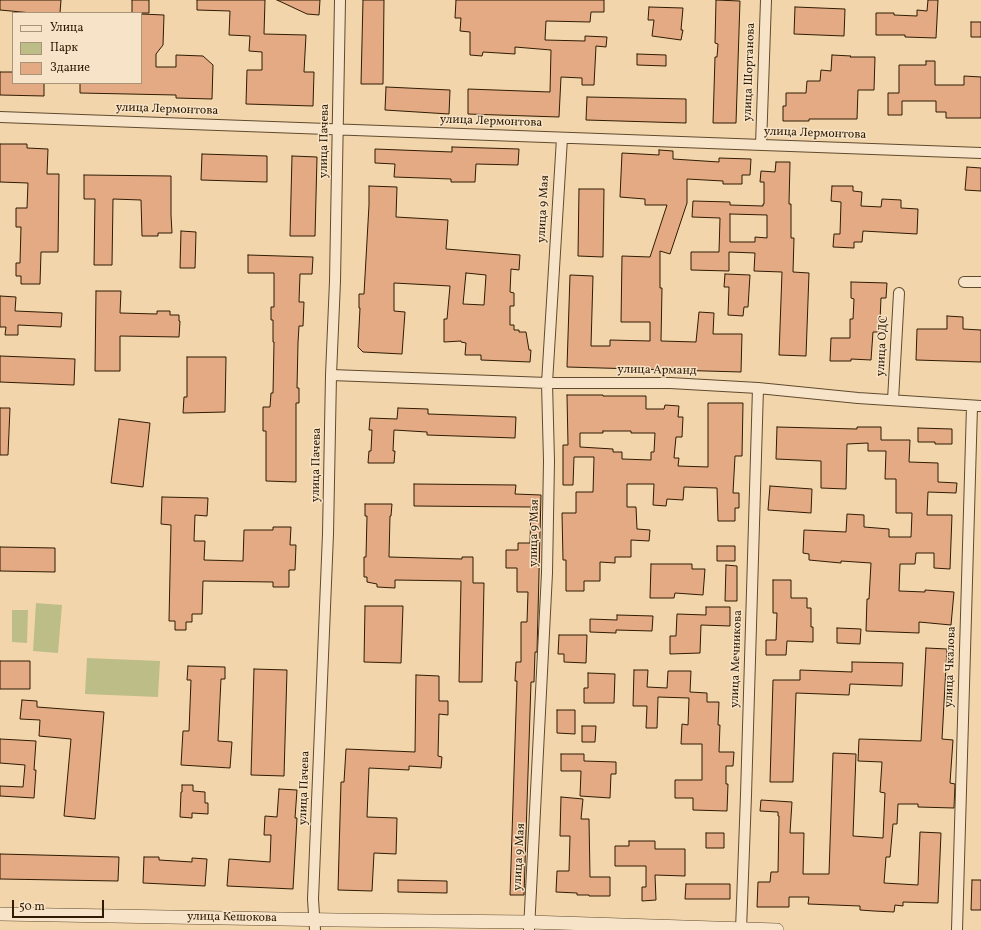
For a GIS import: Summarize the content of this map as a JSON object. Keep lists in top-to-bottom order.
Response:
{
  "streets": {
    "street": [
      "улица Шортанова",
      "улица Лермонтова",
      "улица Пачева",
      "улица 9 Мая",
      "улица ОДС",
      "улица Арманд",
      "улица Мечникова",
      "улица Чкалова",
      "улица Кешокова"
    ]
  },
  "crossings": [
    ["улица Шортанова", "улица Лермонтова"],
    ["улица Лермонтова", "улица Пачева"],
    ["улица Лермонтова", "улица 9 Мая"],
    ["улица Пачева", "улица Арманд"],
    ["улица Пачева", "улица Кешокова"],
    ["улица 9 Мая", "улица Арманд"],
    ["улица 9 Мая", "улица Кешокова"],
    ["улица ОДС", "улица Арманд"],
    ["улица Арманд", "улица Мечникова"],
    ["улица Арманд", "улица Чкалова"],
    ["улица Мечникова", "улица Кешокова"]
  ],
  "legend": ["Улица", "Парк", "Здание"],
  "scale_bar": "50 m"
}
